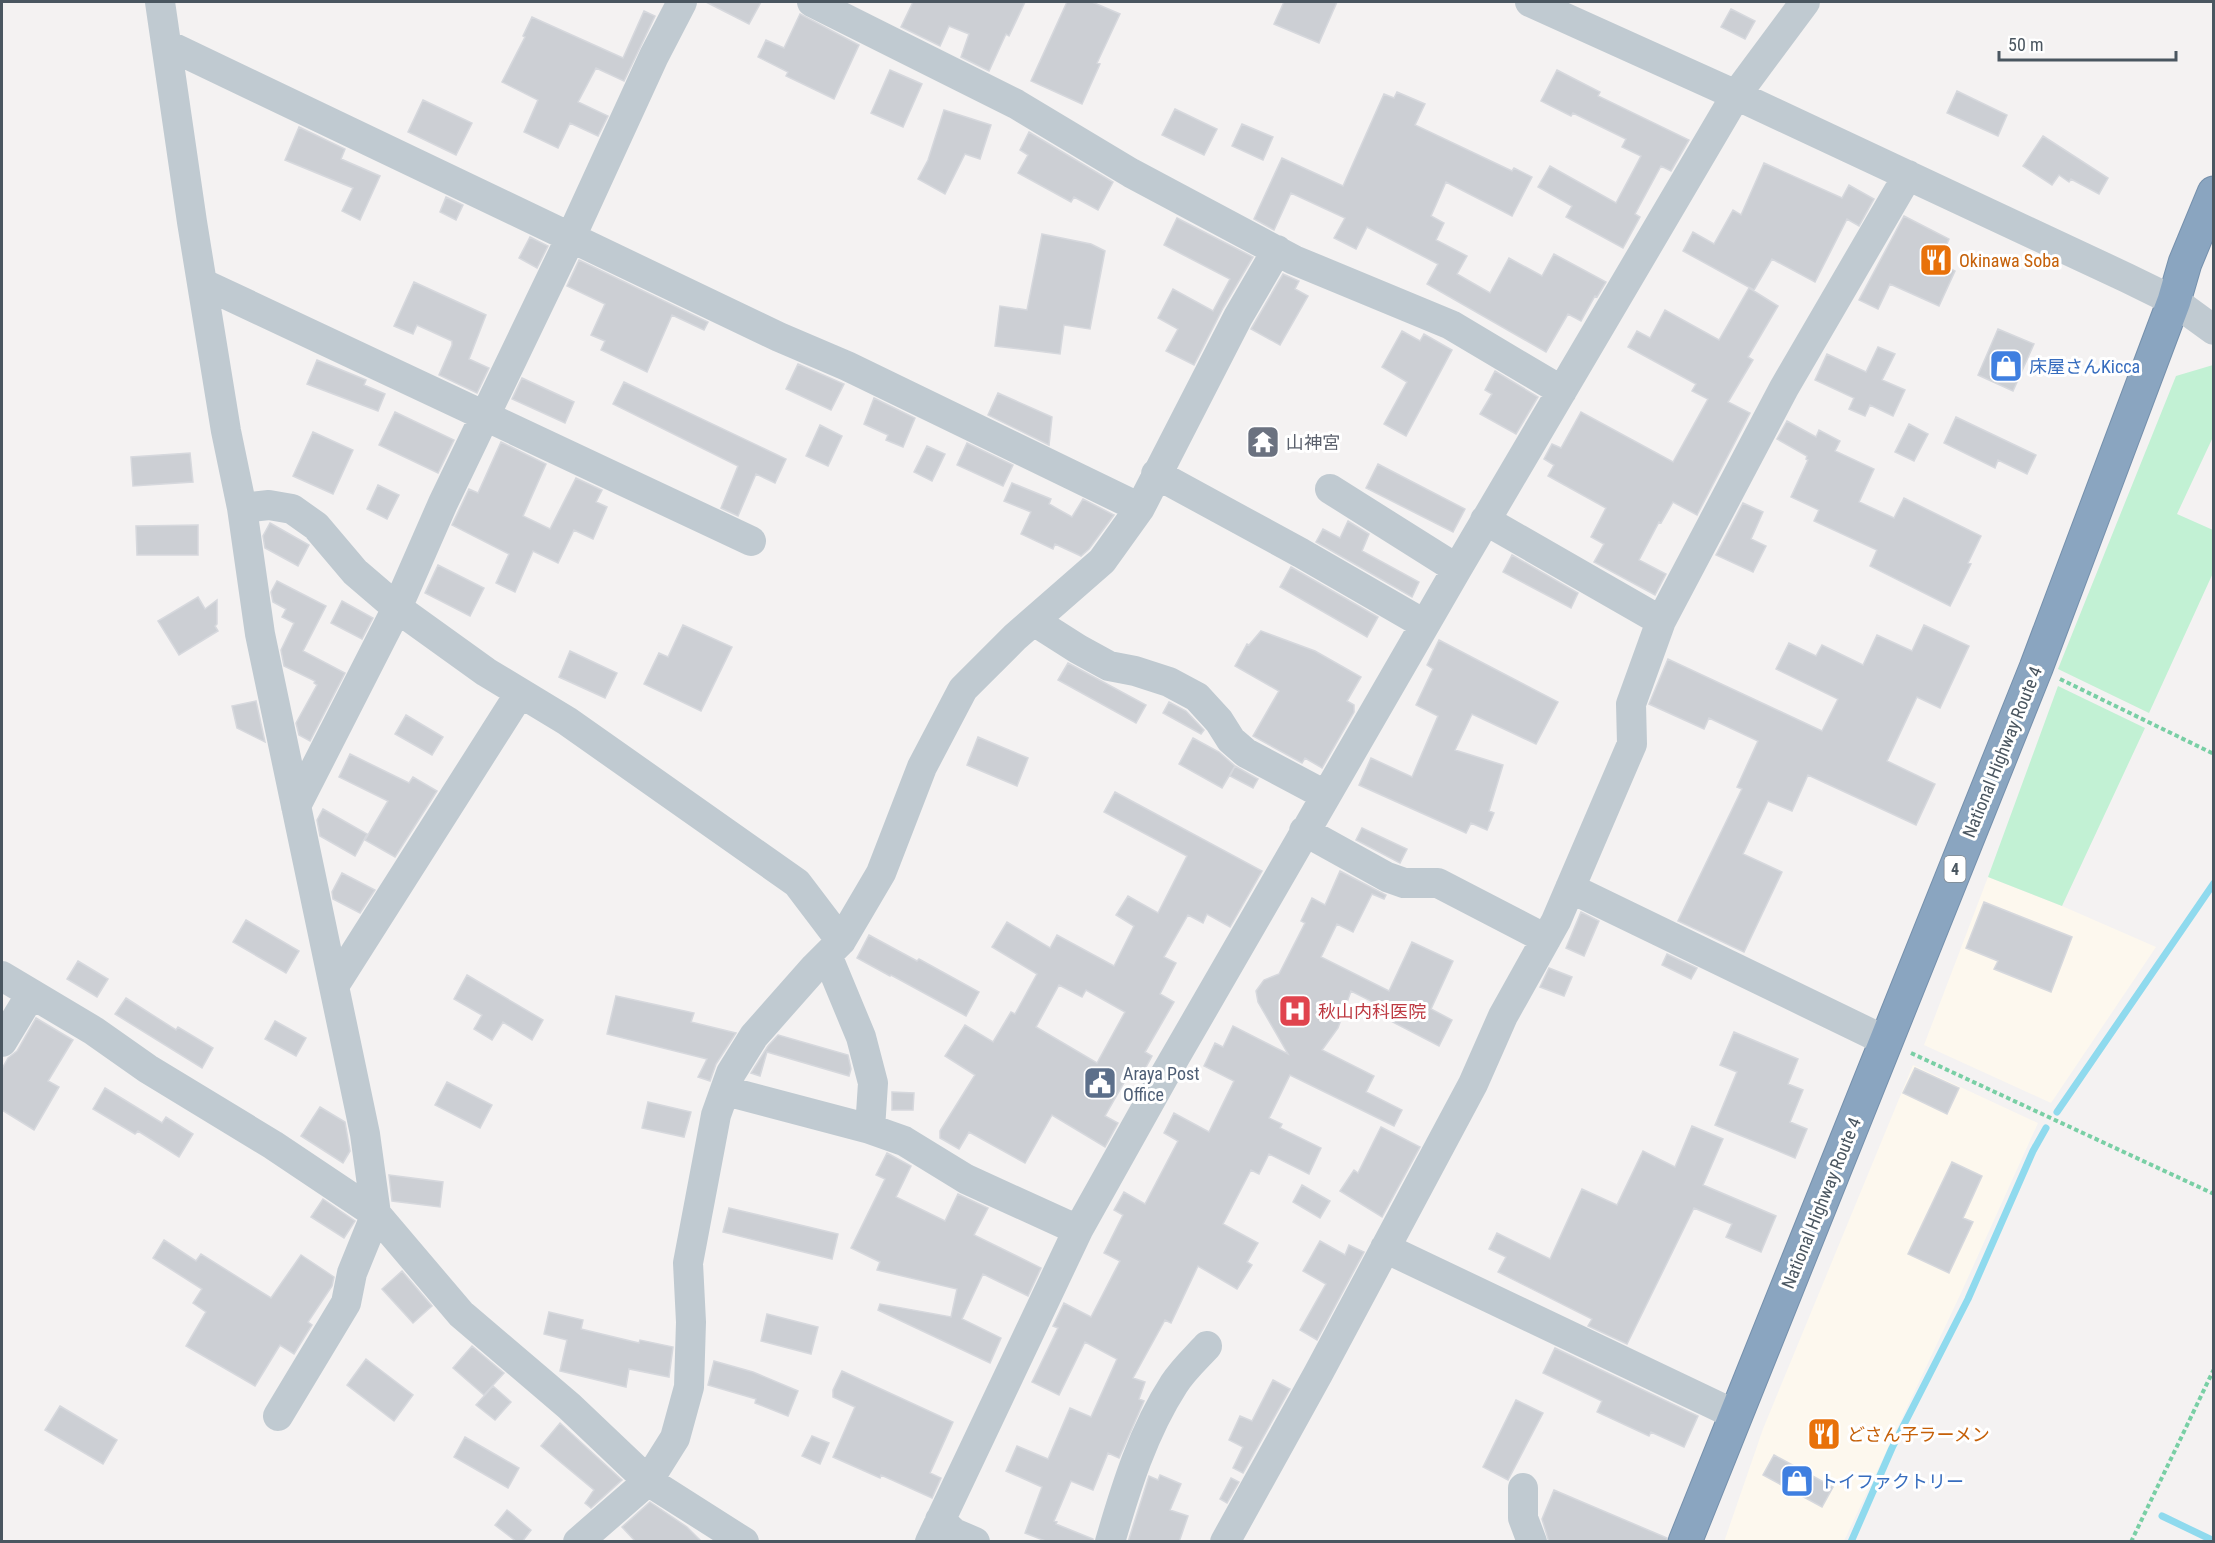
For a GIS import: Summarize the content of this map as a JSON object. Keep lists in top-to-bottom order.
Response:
{
  "streets": {
    "highway": ["National Highway Route 4", "4"]
  },
  "places": {
    "restaurant": ["Okinawa Soba", "どさん子ラーメン"],
    "shop": ["床屋さんKicca", "トイファクトリー"],
    "temple": ["山神宮"],
    "hospital": ["秋山内科医院"],
    "public building": ["Araya Post Office"]
  },
  "scale_bar": "50 m"
}
